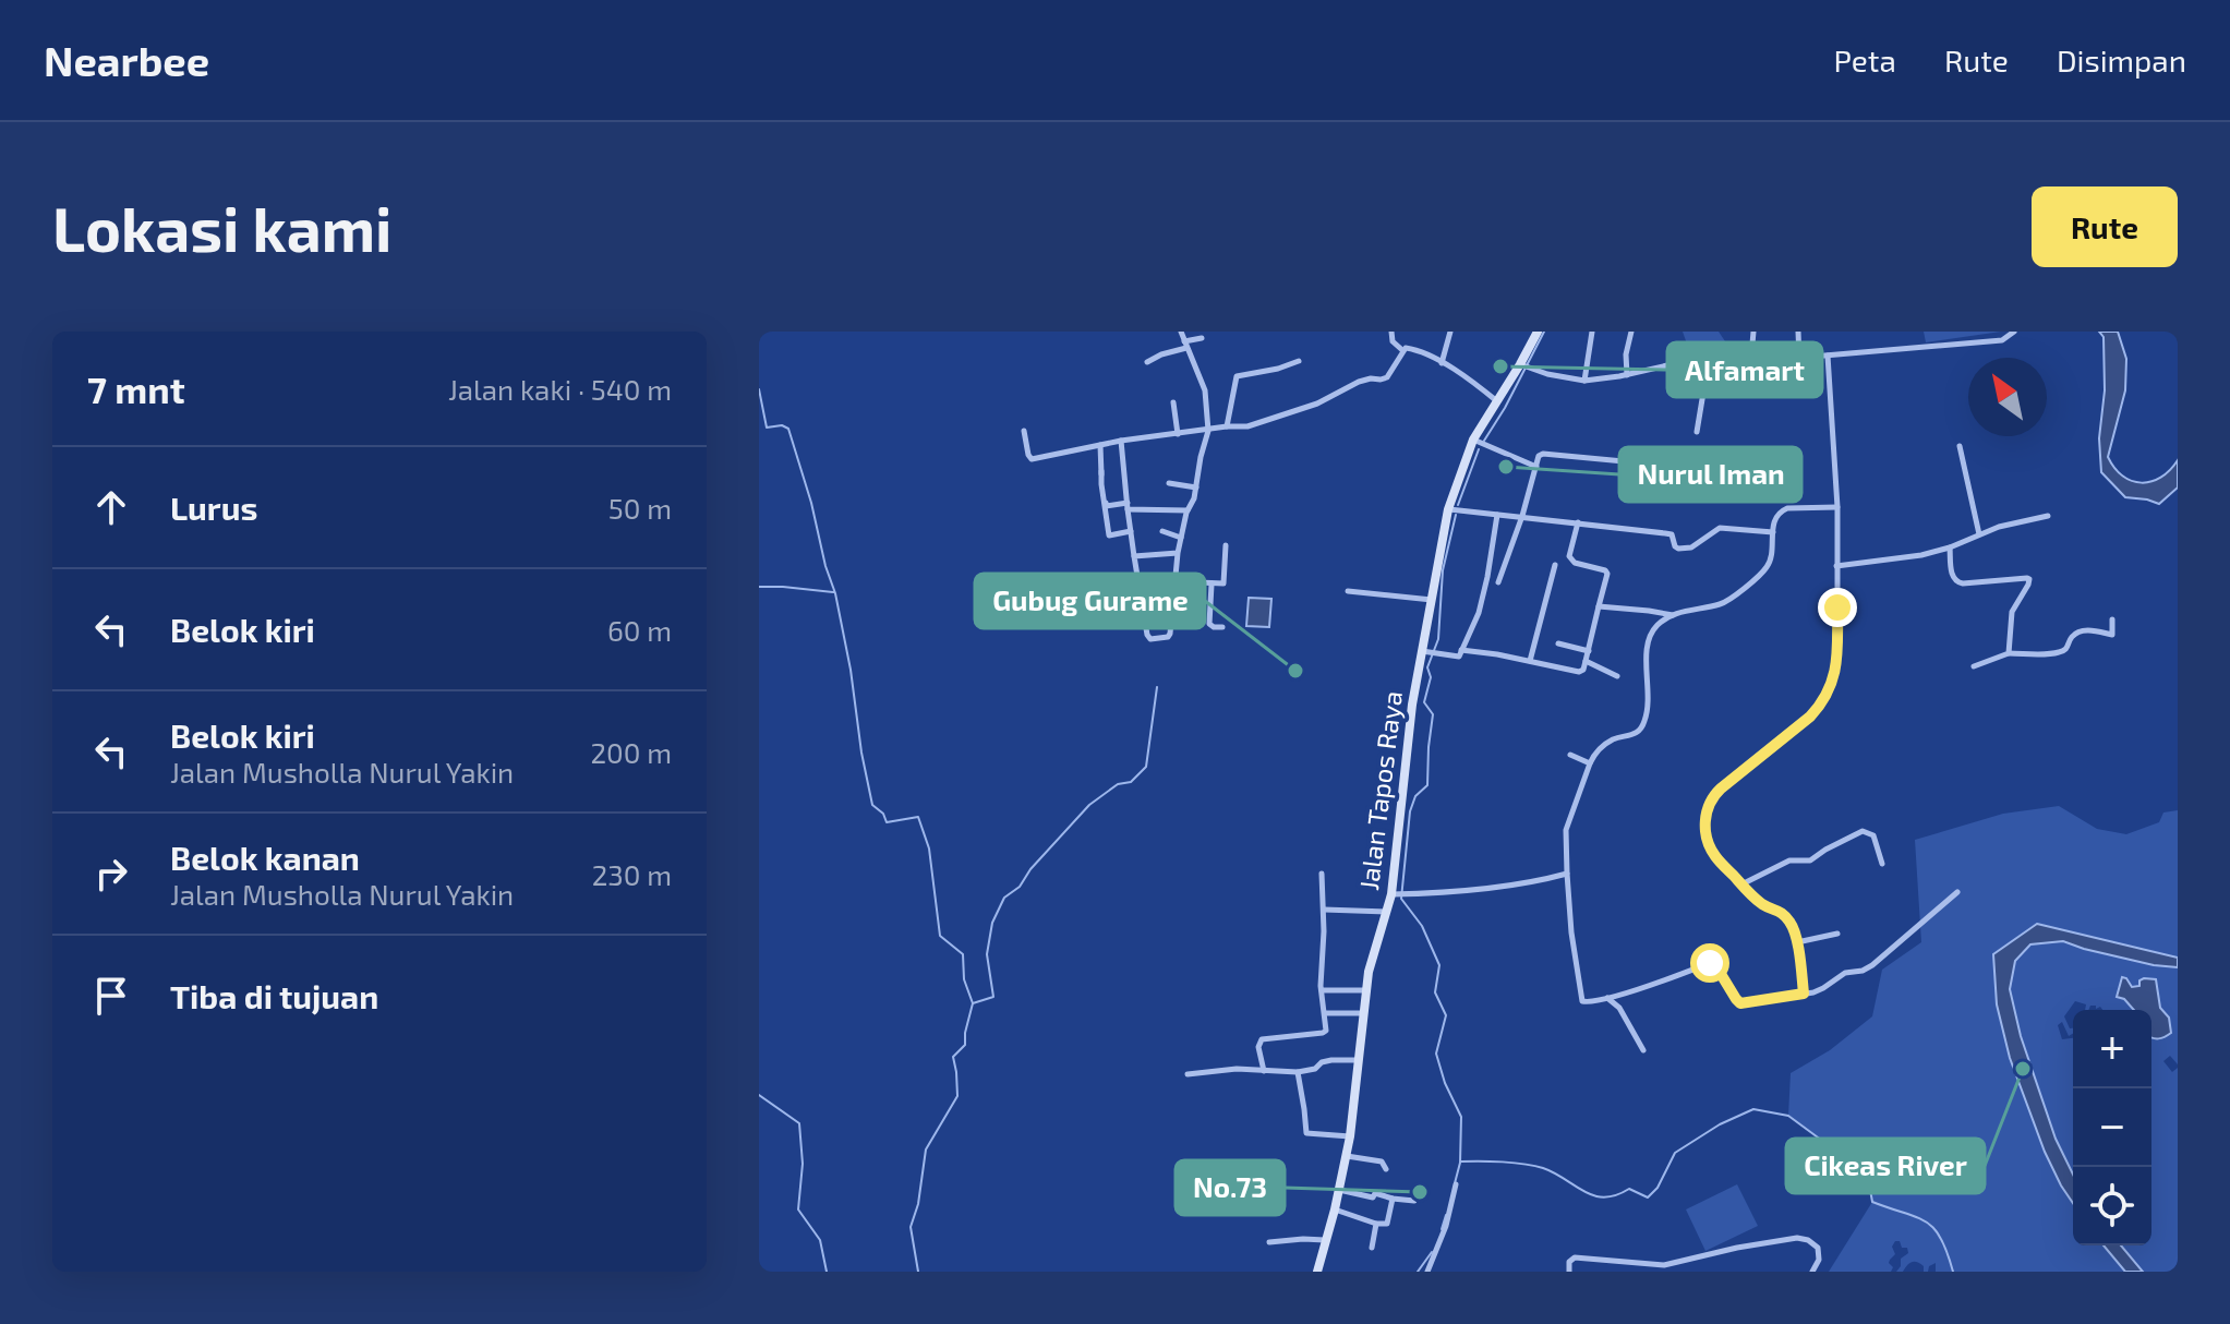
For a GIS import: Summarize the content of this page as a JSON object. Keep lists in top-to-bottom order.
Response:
{
  "streets": {
    "main road": ["Jalan Tapos Raya"]
  },
  "places": [
    "Alfamart",
    "Nurul Iman",
    "Gubug Gurame",
    "Cikeas River",
    "No.73"
  ],
  "north": "top left",
  "page": {
    "header": "Nearbee",
    "nav": ["Peta", "Rute", "Disimpan"],
    "buttons": "Rute",
    "title": "Lokasi kami",
    "heading": ["7 mnt", "Jalan kaki · 540 m"],
    "list": [
      ["Lurus", "50 m"],
      ["Belok kiri", "60 m"],
      ["Belok kiri", "Jalan Musholla Nurul Yakin", "200 m"],
      ["Belok kanan", "Jalan Musholla Nurul Yakin", "230 m"],
      "Tiba di tujuan"
    ],
    "map_buttons": ["+", "−"]
  }
}
